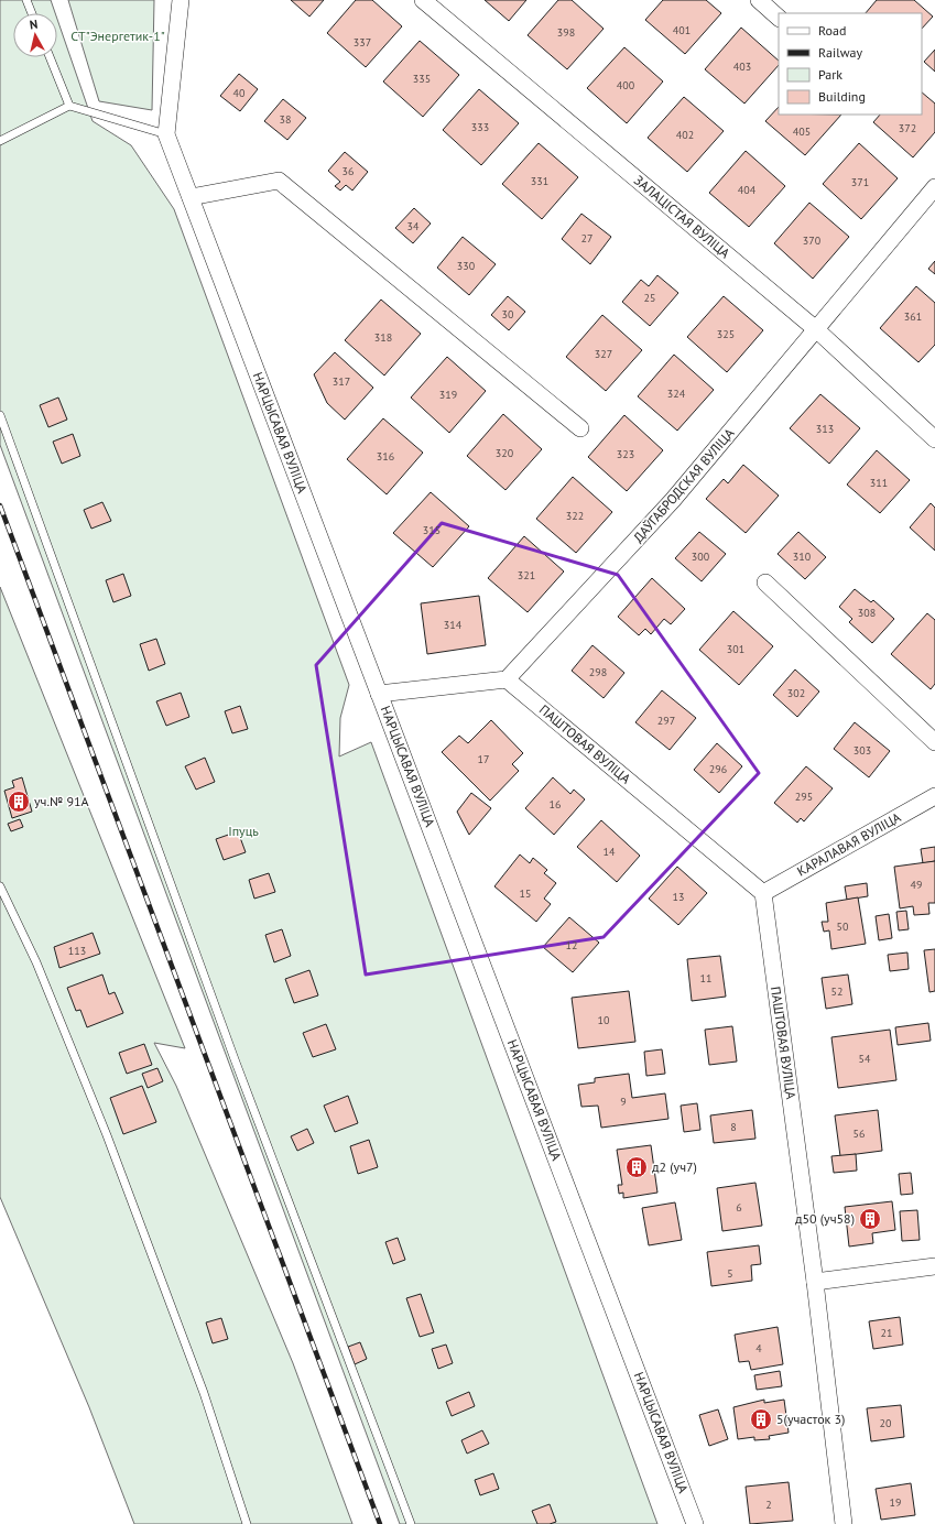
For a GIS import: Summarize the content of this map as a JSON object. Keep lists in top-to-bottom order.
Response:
{
  "streets": {
    "street": [
      "ЗАЛАЦІСТАЯ ВУЛІЦА",
      "НАРЦЫСАВАЯ ВУЛІЦА",
      "ДАЎГАБРОДСКАЯ ВУЛІЦА",
      "ПАШТОВАЯ ВУЛІЦА",
      "КАРАЛАВАЯ ВУЛІЦА"
    ]
  },
  "crossings": [
    ["ЗАЛАЦІСТАЯ ВУЛІЦА", "ДАЎГАБРОДСКАЯ ВУЛІЦА"],
    ["ДАЎГАБРОДСКАЯ ВУЛІЦА", "ПАШТОВАЯ ВУЛІЦА"],
    ["ПАШТОВАЯ ВУЛІЦА", "КАРАЛАВАЯ ВУЛІЦА"]
  ],
  "parks": ["СТ\"Энергетик-1\"", "Іпуць"],
  "places": {
    "building": [
      "уч.№ 91А",
      "д2 (уч7)",
      "д50 (уч58)",
      "5(участок 3)"
    ]
  },
  "house_numbers": [
    "401",
    "398",
    "337",
    "403",
    "335",
    "400",
    "40",
    "38",
    "333",
    "372",
    "405",
    "402",
    "36",
    "331",
    "371",
    "404",
    "34",
    "27",
    "370",
    "330",
    "25",
    "30",
    "361",
    "325",
    "318",
    "327",
    "317",
    "324",
    "319",
    "313",
    "320",
    "323",
    "316",
    "311",
    "322",
    "315",
    "300",
    "310",
    "321",
    "308",
    "314",
    "301",
    "298",
    "302",
    "297",
    "303",
    "17",
    "296",
    "295",
    "16",
    "14",
    "49",
    "15",
    "13",
    "50",
    "12",
    "113",
    "11",
    "52",
    "10",
    "54",
    "9",
    "8",
    "56",
    "6",
    "5",
    "21",
    "4",
    "20",
    "19",
    "2"
  ],
  "legend": [
    "Road",
    "Railway",
    "Park",
    "Building"
  ],
  "north": "top"
}
